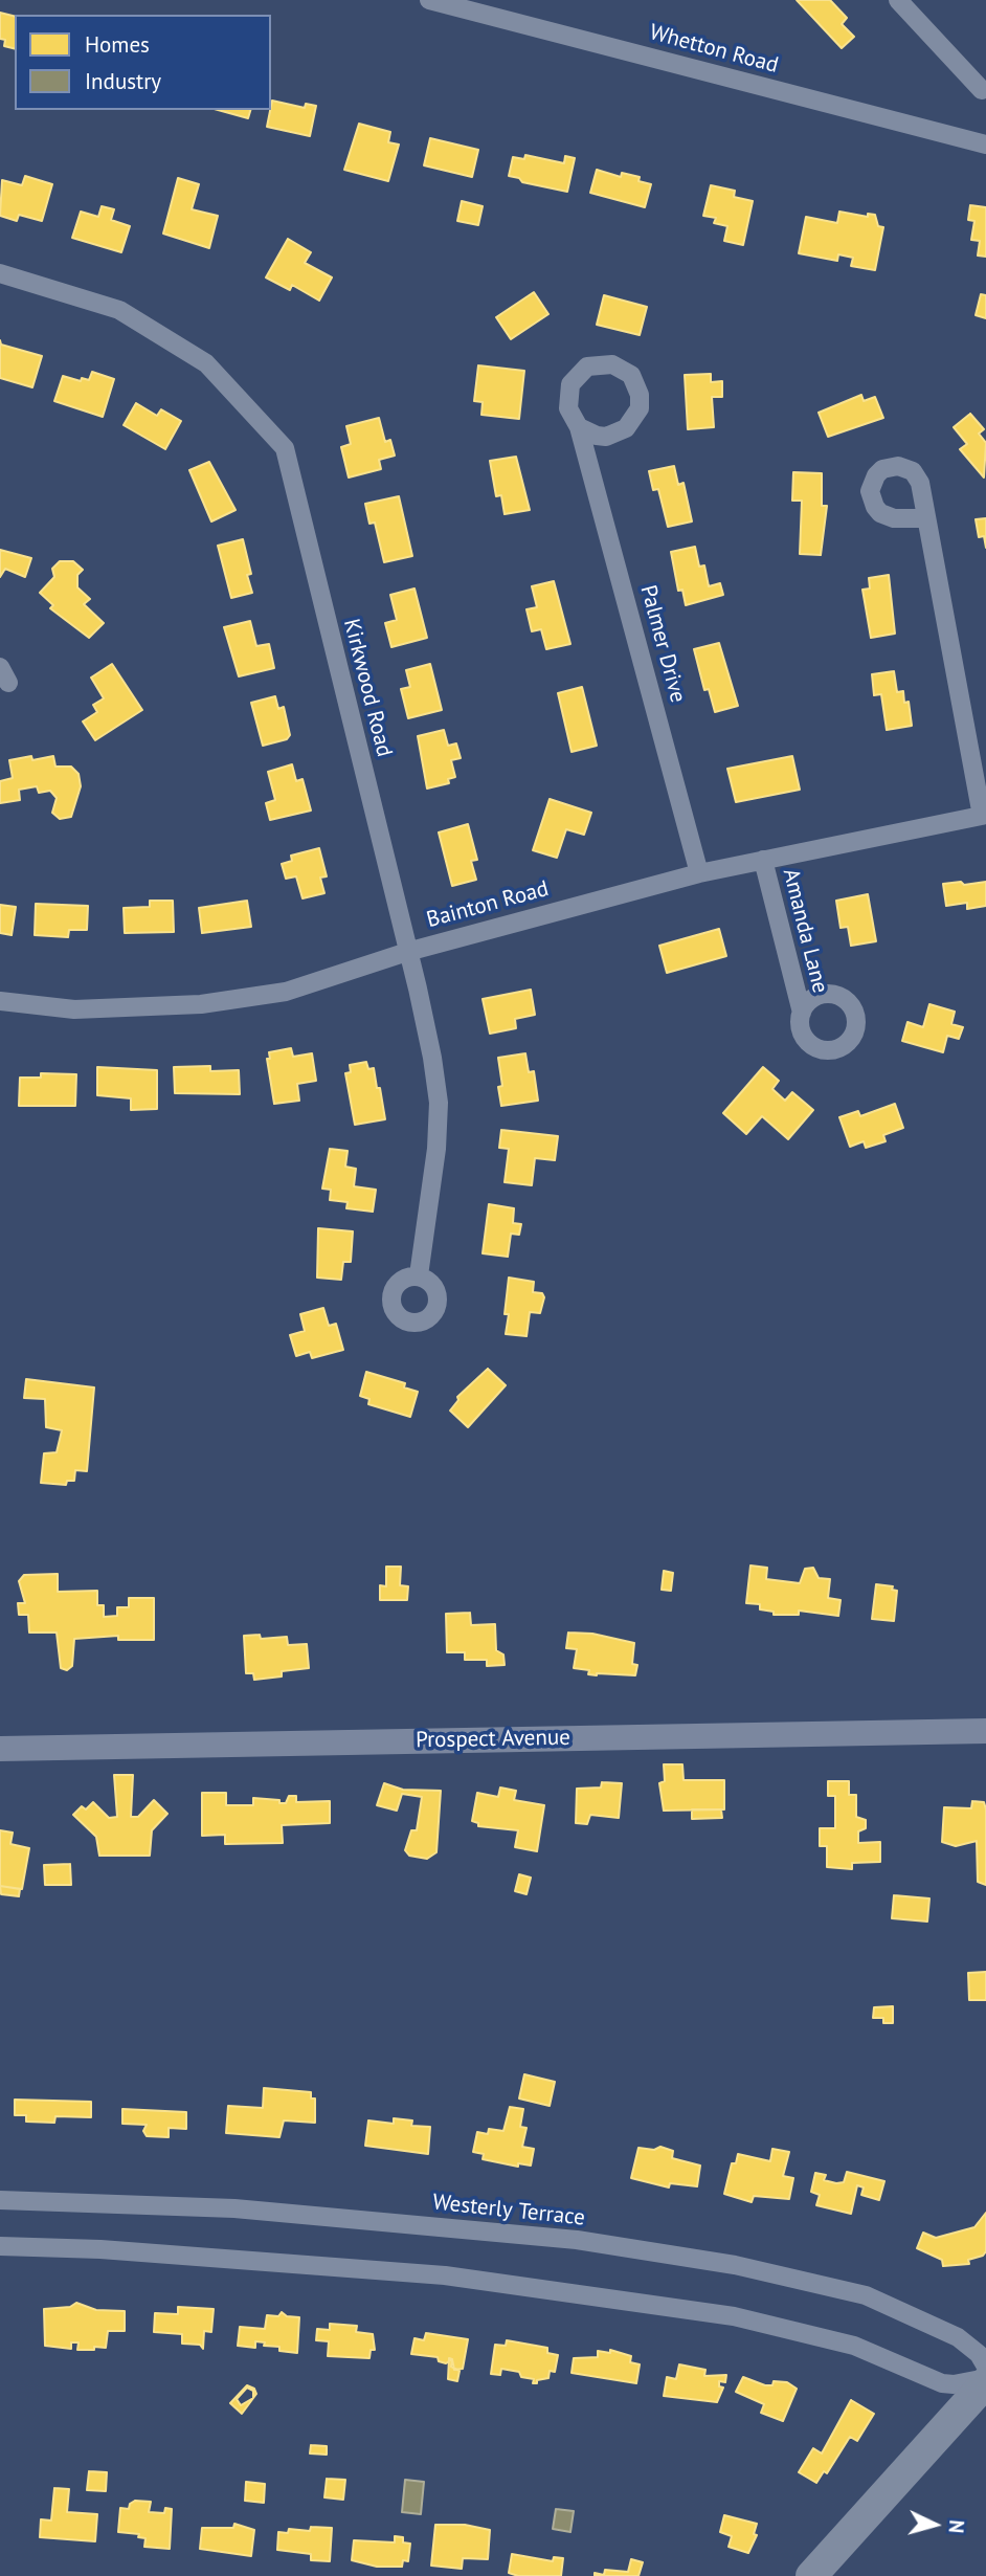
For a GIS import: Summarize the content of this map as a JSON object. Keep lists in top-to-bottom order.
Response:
{
  "streets": {
    "main road": ["Prospect Avenue"],
    "street": [
      "Whetton Road",
      "Palmer Drive",
      "Kirkwood Road",
      "Bainton Road",
      "Amanda Lane",
      "Westerly Terrace"
    ]
  },
  "crossings": [
    ["Palmer Drive", "Bainton Road"],
    ["Kirkwood Road", "Bainton Road"],
    ["Bainton Road", "Amanda Lane"]
  ],
  "legend": ["Homes", "Industry"],
  "north": "right"
}
